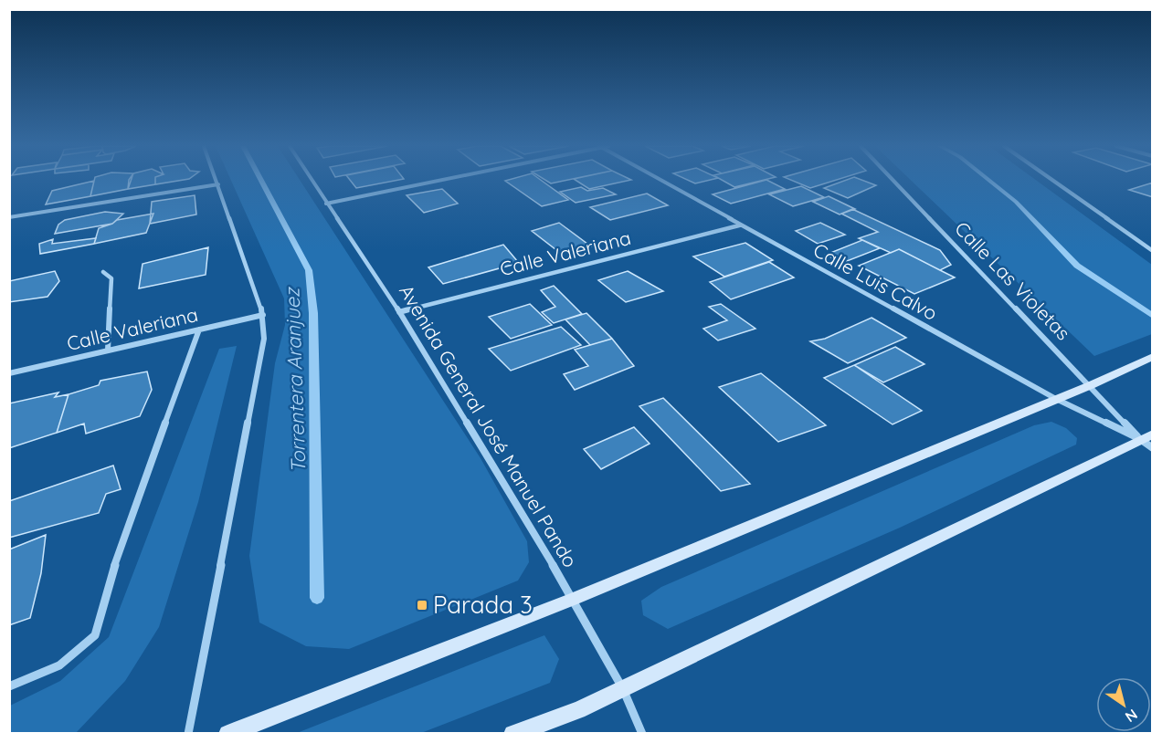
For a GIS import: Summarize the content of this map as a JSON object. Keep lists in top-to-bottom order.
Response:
{
  "streets": {
    "street": [
      "Calle Valeriana",
      "Calle Las Violetas",
      "Calle Luis Calvo",
      "Avenida General José Manuel Pando"
    ]
  },
  "crossings": [
    ["Calle Valeriana", "Calle Luis Calvo"],
    ["Calle Valeriana", "Avenida General José Manuel Pando"],
    ["Calle Las Violetas", "Calle Luis Calvo"]
  ],
  "water": ["Torrentera Aranjuez"],
  "places": {
    "transit": ["Parada 3"]
  },
  "north": "bottom right"
}
